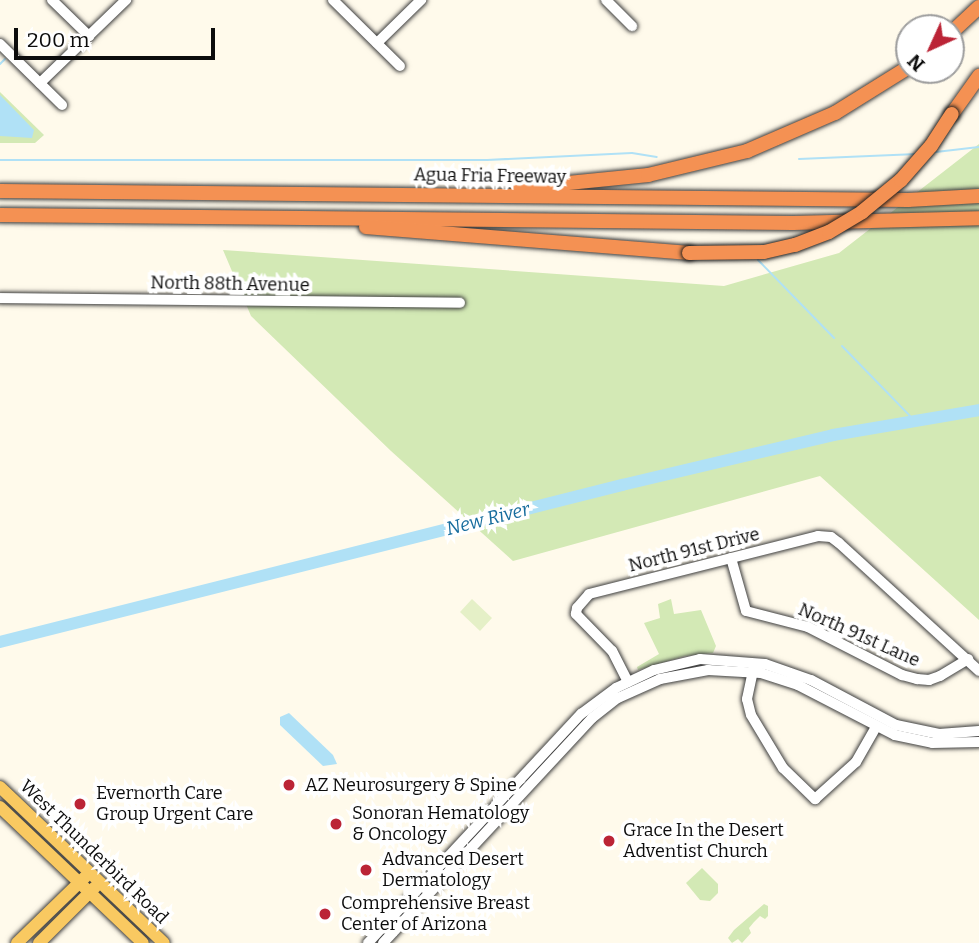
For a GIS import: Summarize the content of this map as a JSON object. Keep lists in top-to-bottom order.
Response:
{
  "streets": {
    "highway": ["Agua Fria Freeway"],
    "main road": ["West Thunderbird Road"],
    "street": ["North 88th Avenue", "North 91st Drive", "North 91st Lane"]
  },
  "crossings": [
    ["North 91st Drive", "North 91st Lane"]
  ],
  "water": ["New River"],
  "places": [
    "AZ Neurosurgery & Spine",
    "Evernorth Care Group Urgent Care",
    "Sonoran Hematology & Oncology",
    "Grace In the Desert Adventist Church",
    "Advanced Desert Dermatology",
    "Comprehensive Breast Center of Arizona"
  ],
  "scale_bar": "200 m",
  "north": "bottom left"
}
